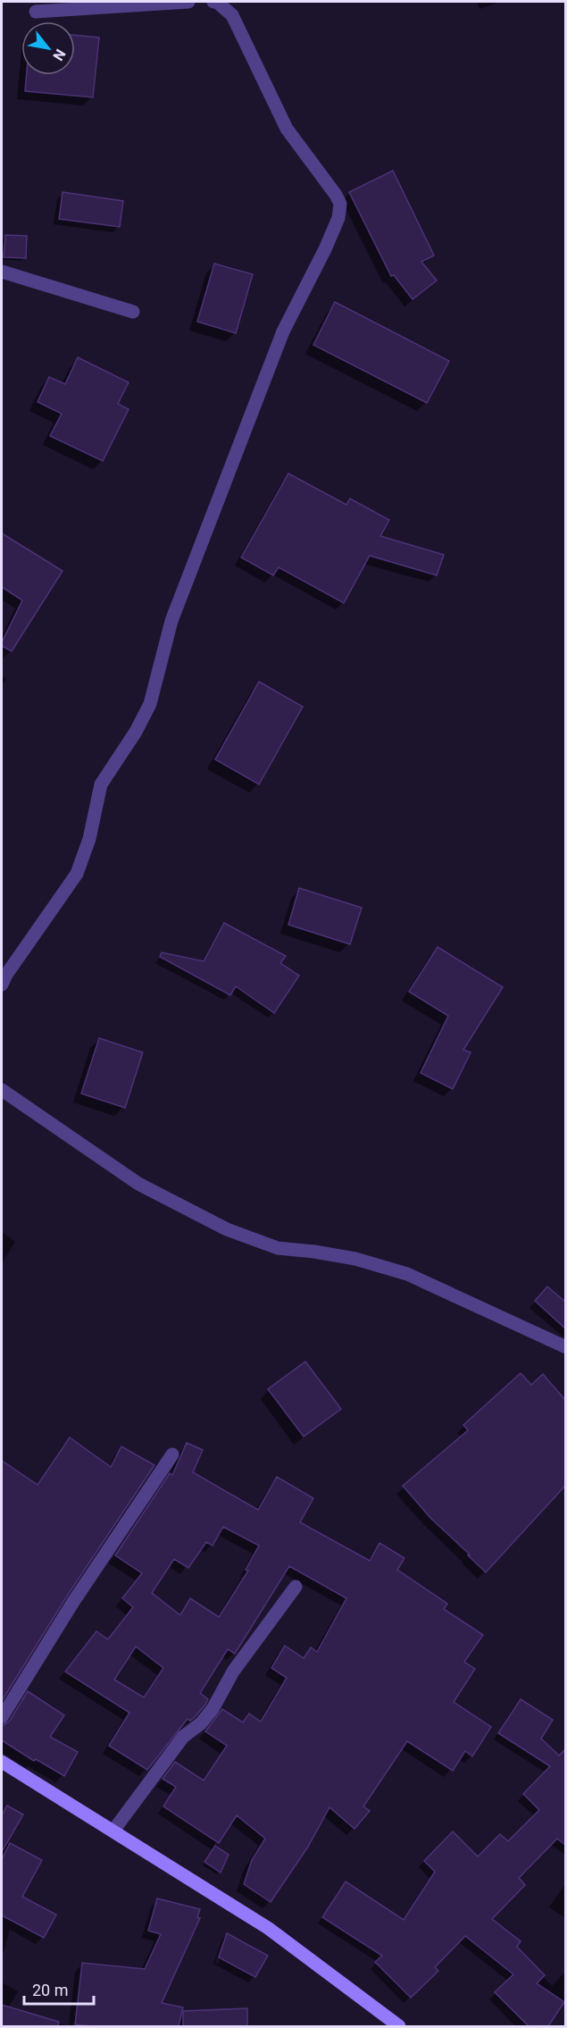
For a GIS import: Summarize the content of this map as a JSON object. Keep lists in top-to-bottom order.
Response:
{
  "scale_bar": "20 m",
  "north": "bottom right"
}
